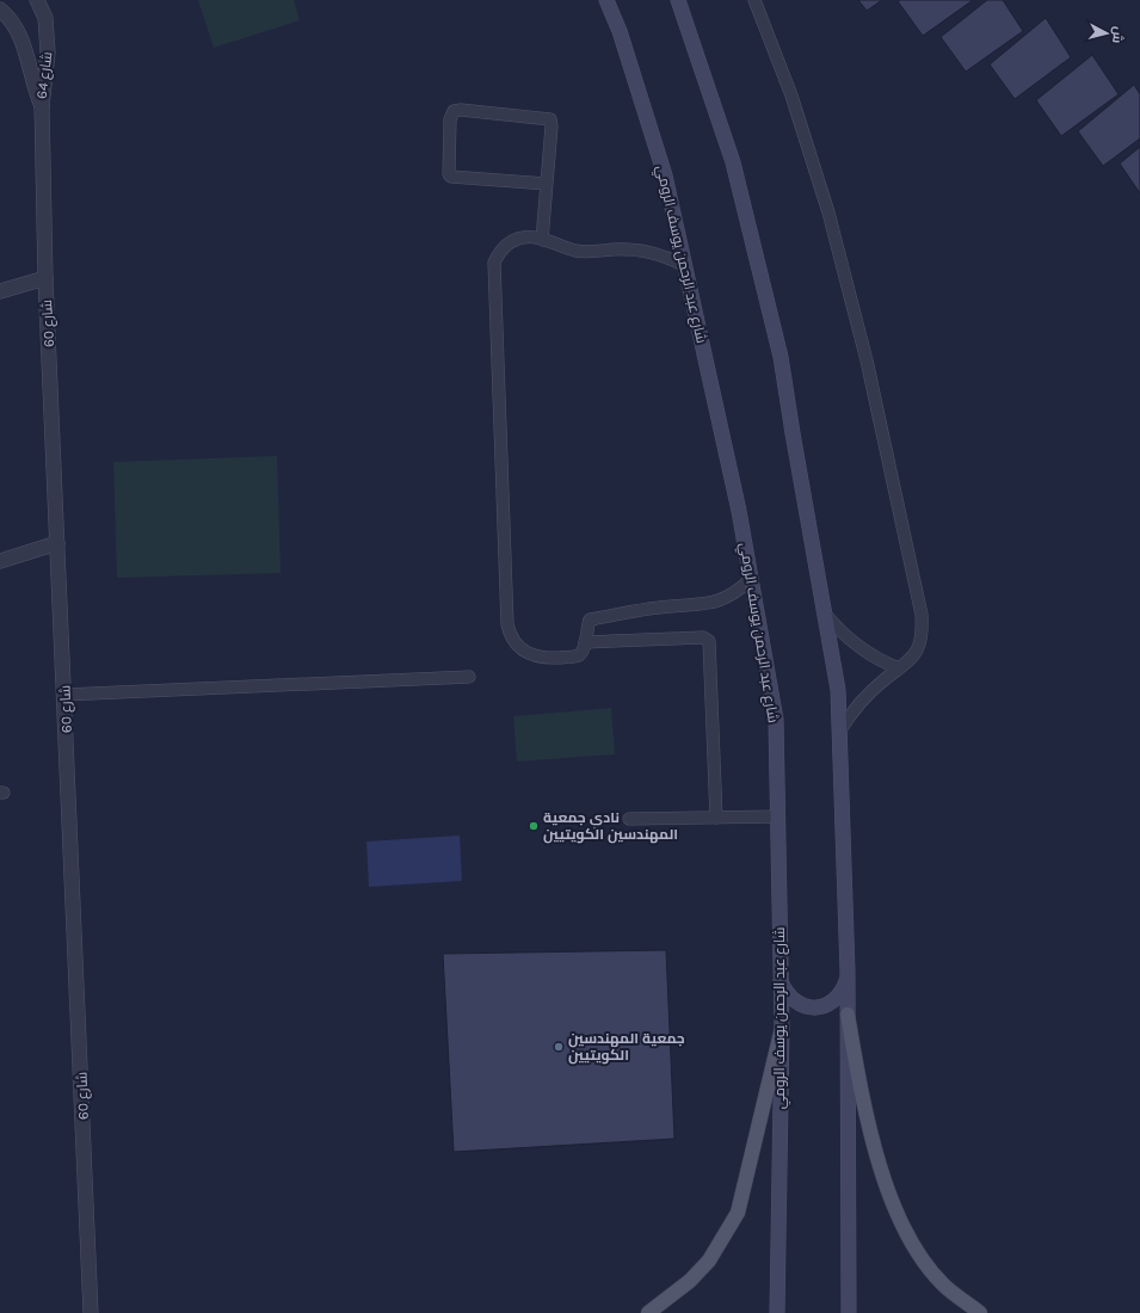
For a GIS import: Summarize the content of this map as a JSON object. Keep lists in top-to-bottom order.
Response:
{
  "streets": {
    "main road": ["شارع عبد الرحمن يوسف الرومي"],
    "street": ["شارع 64", "شارع 60"]
  },
  "crossings": [
    ["شارع 64", "شارع 60"]
  ],
  "places": ["نادي جمعية المهندسين الكويتيين", "جمعية المهندسين الكويتيين"],
  "north": "right"
}
